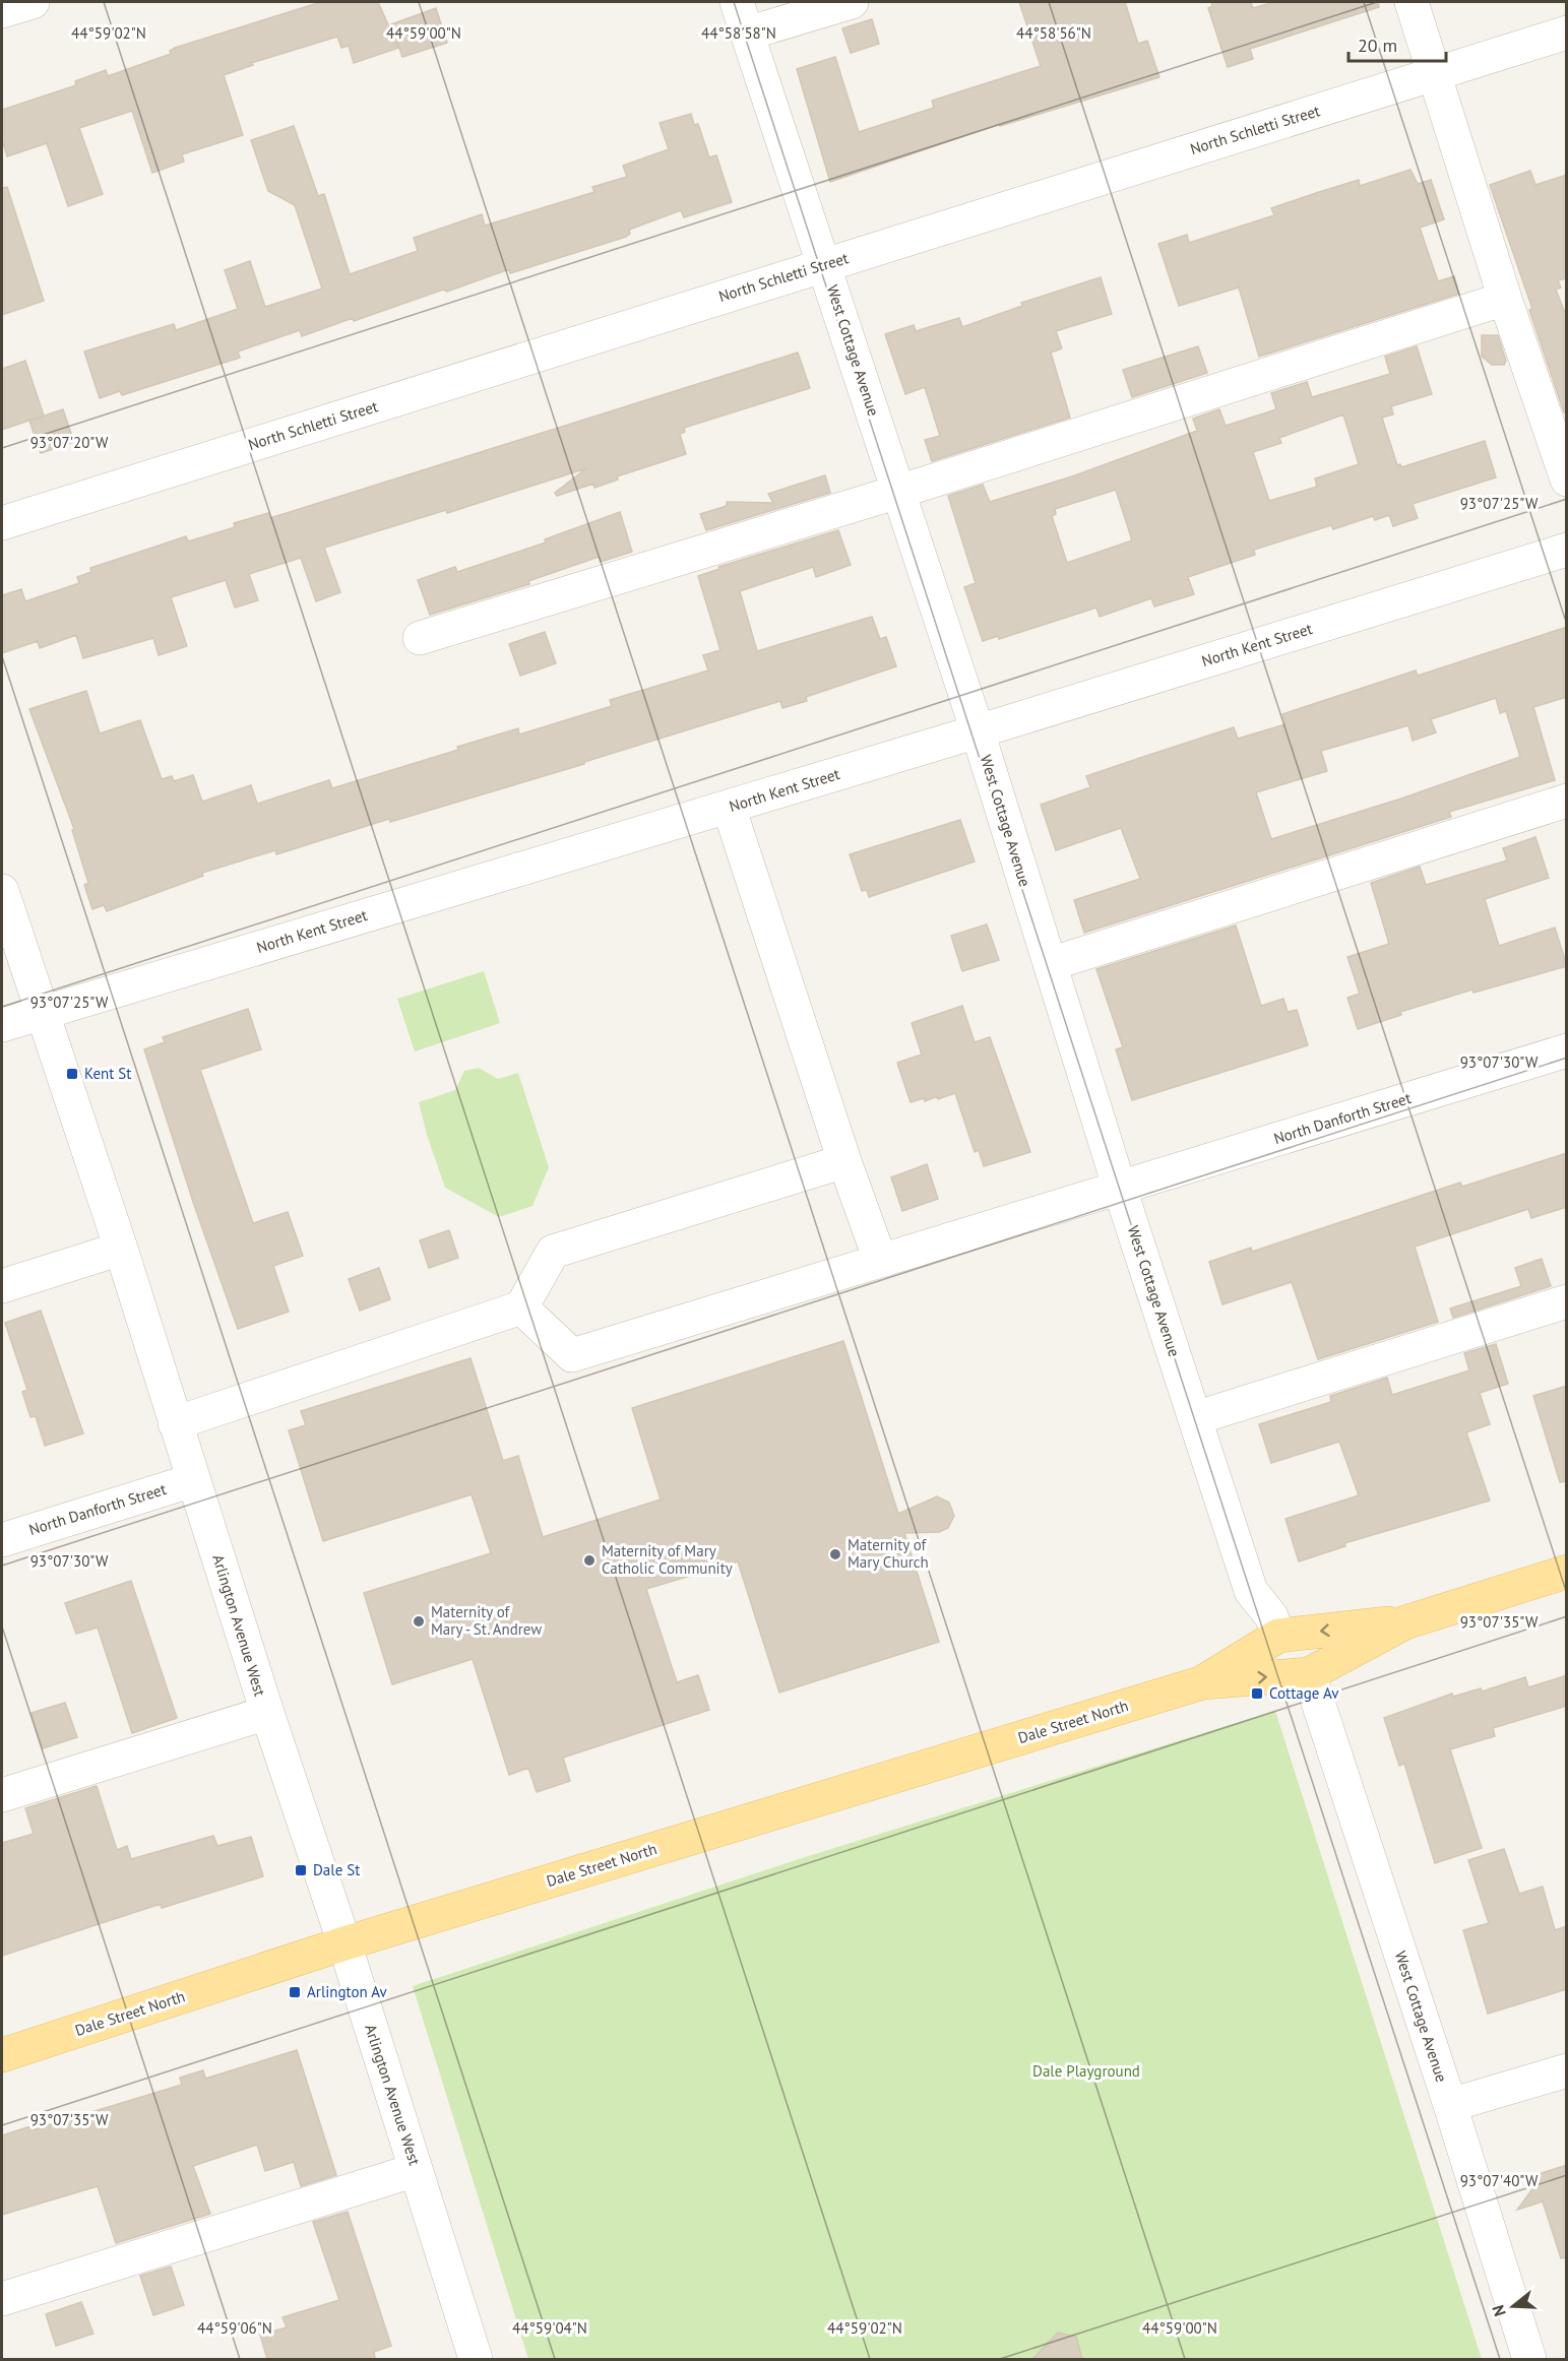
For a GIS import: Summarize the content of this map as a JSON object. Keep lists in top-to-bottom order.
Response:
{
  "streets": {
    "main road": ["Dale Street North"],
    "street": [
      "North Schletti Street",
      "West Cottage Avenue",
      "North Kent Street",
      "North Danforth Street",
      "Arlington Avenue West"
    ]
  },
  "crossings": [
    ["North Schletti Street", "West Cottage Avenue"],
    ["West Cottage Avenue", "North Kent Street"],
    ["West Cottage Avenue", "North Danforth Street"],
    ["West Cottage Avenue", "Dale Street North"],
    ["North Kent Street", "Arlington Avenue West"],
    ["North Danforth Street", "Arlington Avenue West"],
    ["Arlington Avenue West", "Dale Street North"]
  ],
  "parks": ["Dale Playground"],
  "places": {
    "transit": [
      "Kent St",
      "Cottage Av",
      "Dale St",
      "Arlington Av"
    ],
    "other": ["Maternity of Mary Church", "Maternity of Mary Catholic Community", "Maternity of Mary - St. Andrew"]
  },
  "scale_bar": "20 m",
  "north": "left",
  "coordinates": [
    "44°59'02\"N",
    "44°59'00\"N",
    "44°58'58\"N",
    "44°58'56\"N",
    "93°07'20\"W",
    "93°07'25\"W",
    "93°07'30\"W",
    "93°07'35\"W",
    "93°07'40\"W",
    "44°59'06\"N",
    "44°59'04\"N"
  ]
}
